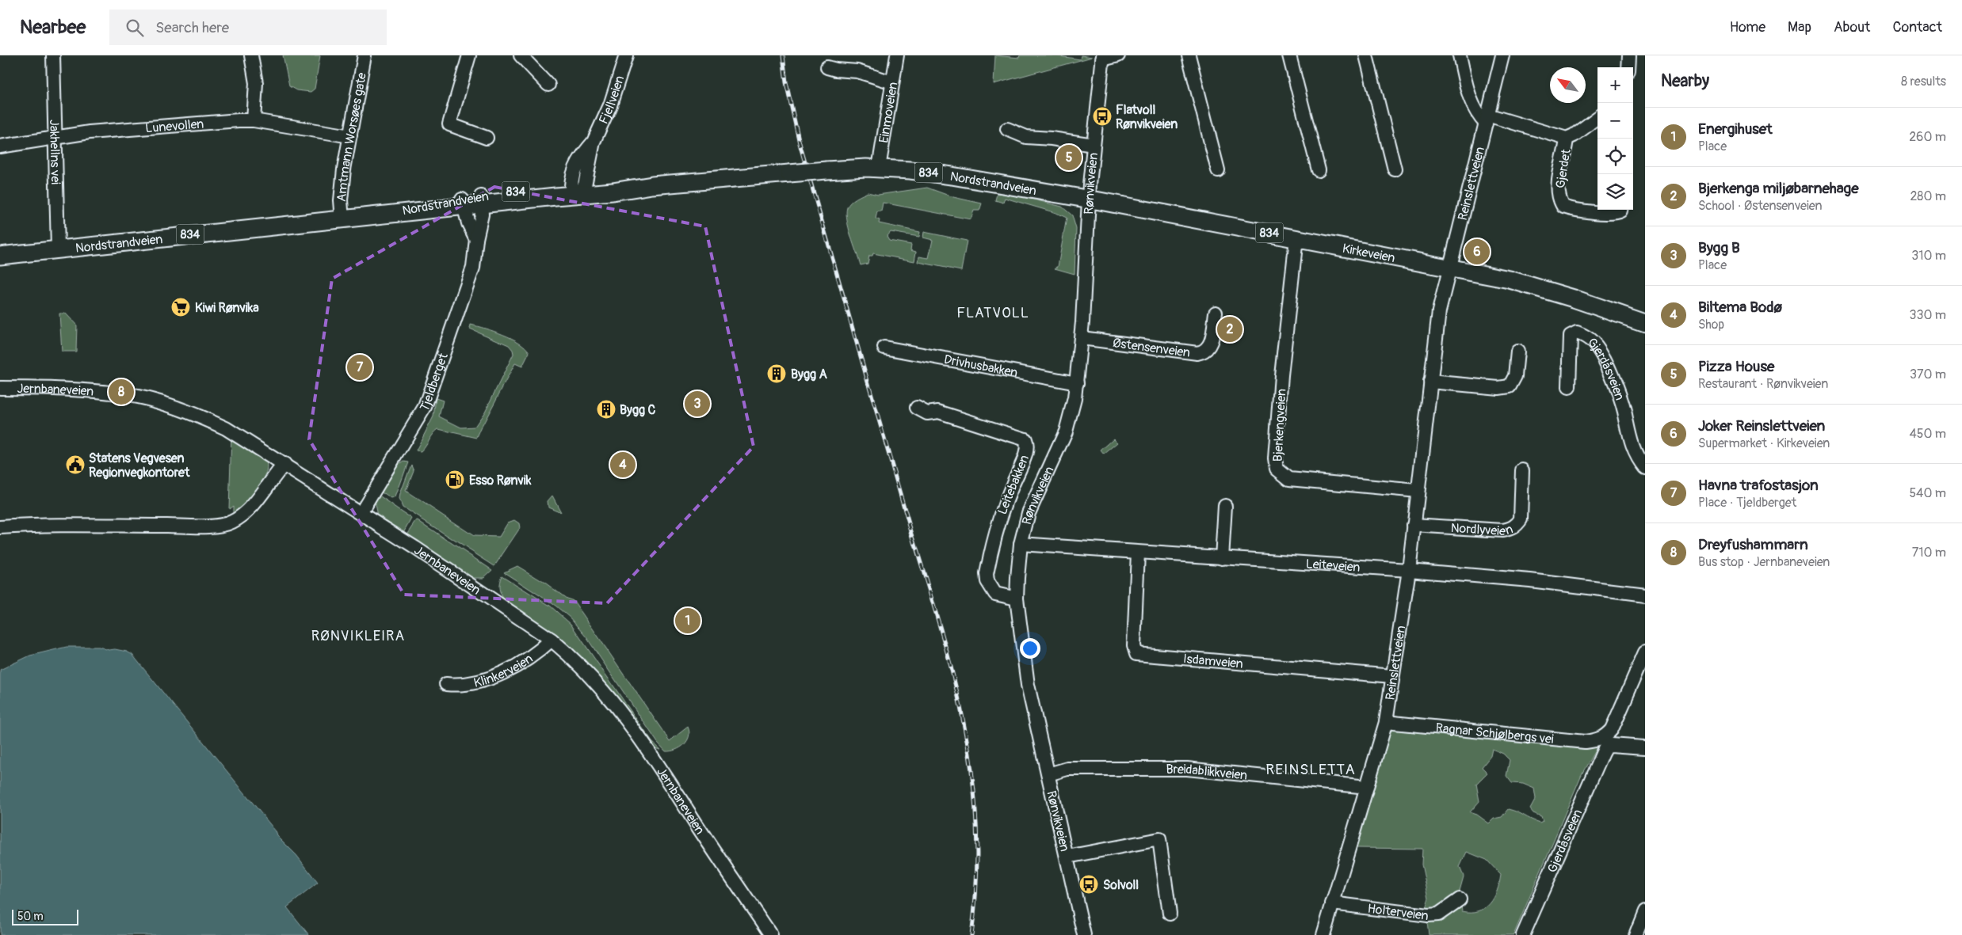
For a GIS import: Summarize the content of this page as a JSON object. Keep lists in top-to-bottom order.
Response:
{
  "streets": {
    "main road": ["834", "Nordstrandveien", "Kirkeveien"],
    "street": [
      "Fjellveien",
      "Einmoveien",
      "Lunevollen",
      "Amtmann Worsøes gate",
      "Jakhellns vei",
      "Gjerdet",
      "Rønvikveien",
      "Reinslettveien",
      "Østensenveien",
      "Drivhusbakken",
      "Gjerdåsveien",
      "Tjeldberget",
      "Jernbaneveien",
      "Bjerkengveien",
      "Leitebakken",
      "Nordlyveien",
      "Leiteveien",
      "Isdamveien",
      "Klinkerveien",
      "Ragnar Schjølbergs vei",
      "Breidablikkveien",
      "Holterveien"
    ]
  },
  "crossings": [
    ["Fjellveien", "Nordstrandveien"],
    ["Einmoveien", "Nordstrandveien"],
    ["Lunevollen", "Amtmann Worsøes gate"],
    ["Lunevollen", "Jakhellns vei"],
    ["Amtmann Worsøes gate", "Nordstrandveien"],
    ["Jakhellns vei", "Nordstrandveien"],
    ["Nordstrandveien", "Rønvikveien"],
    ["Nordstrandveien", "Kirkeveien"],
    ["Nordstrandveien", "Tjeldberget"],
    ["Rønvikveien", "Kirkeveien"],
    ["Rønvikveien", "Østensenveien"],
    ["Rønvikveien", "Drivhusbakken"],
    ["Rønvikveien", "Leitebakken"],
    ["Rønvikveien", "Leiteveien"],
    ["Rønvikveien", "Breidablikkveien"],
    ["Reinslettveien", "Kirkeveien"],
    ["Reinslettveien", "Bjerkengveien"],
    ["Reinslettveien", "Nordlyveien"],
    ["Reinslettveien", "Leiteveien"],
    ["Reinslettveien", "Isdamveien"],
    ["Reinslettveien", "Ragnar Schjølbergs vei"],
    ["Reinslettveien", "Breidablikkveien"],
    ["Reinslettveien", "Holterveien"],
    ["Kirkeveien", "Bjerkengveien"],
    ["Gjerdåsveien", "Ragnar Schjølbergs vei"],
    ["Tjeldberget", "Jernbaneveien"],
    ["Jernbaneveien", "Klinkerveien"],
    ["Leiteveien", "Isdamveien"]
  ],
  "districts": ["FLATVOLL", "RØNVIKLEIRA", "REINSLETTA"],
  "places": {
    "bus stop": ["Flatvoll Rønvikveien", "Solvoll"],
    "supermarket": ["Kiwi Rønvika"],
    "building": ["Bygg A", "Bygg C"],
    "public building": ["Statens Vegvesen Regionvegkontoret"],
    "fuel station": ["Esso Rønvik"]
  },
  "scale_bar": "50 m",
  "north": "top left",
  "page": {
    "header": "Nearbee",
    "search": "Search here",
    "nav": [
      "Home",
      "Map",
      "About",
      "Contact"
    ],
    "heading": ["Nearby", "8 results"],
    "map_buttons": ["+", "−"],
    "list": [
      {
        "mark": "1",
        "name": "Energihuset",
        "note": "Place",
        "value": "260 m"
      },
      {
        "mark": "2",
        "name": "Bjerkenga miljøbarnehage",
        "note": "School · Østensenveien",
        "value": "280 m"
      },
      {
        "mark": "3",
        "name": "Bygg B",
        "note": "Place",
        "value": "310 m"
      },
      {
        "mark": "4",
        "name": "Biltema Bodø",
        "note": "Shop",
        "value": "330 m"
      },
      {
        "mark": "5",
        "name": "Pizza House",
        "note": "Restaurant · Rønvikveien",
        "value": "370 m"
      },
      {
        "mark": "6",
        "name": "Joker Reinslettveien",
        "note": "Supermarket · Kirkeveien",
        "value": "450 m"
      },
      {
        "mark": "7",
        "name": "Havna trafostasjon",
        "note": "Place · Tjeldberget",
        "value": "540 m"
      },
      {
        "mark": "8",
        "name": "Dreyfushammarn",
        "note": "Bus stop · Jernbaneveien",
        "value": "710 m"
      }
    ],
    "pins": [
      "5",
      "6",
      "2",
      "7",
      "8",
      "3",
      "4",
      "1"
    ],
    "scale": "50 m"
  }
}
